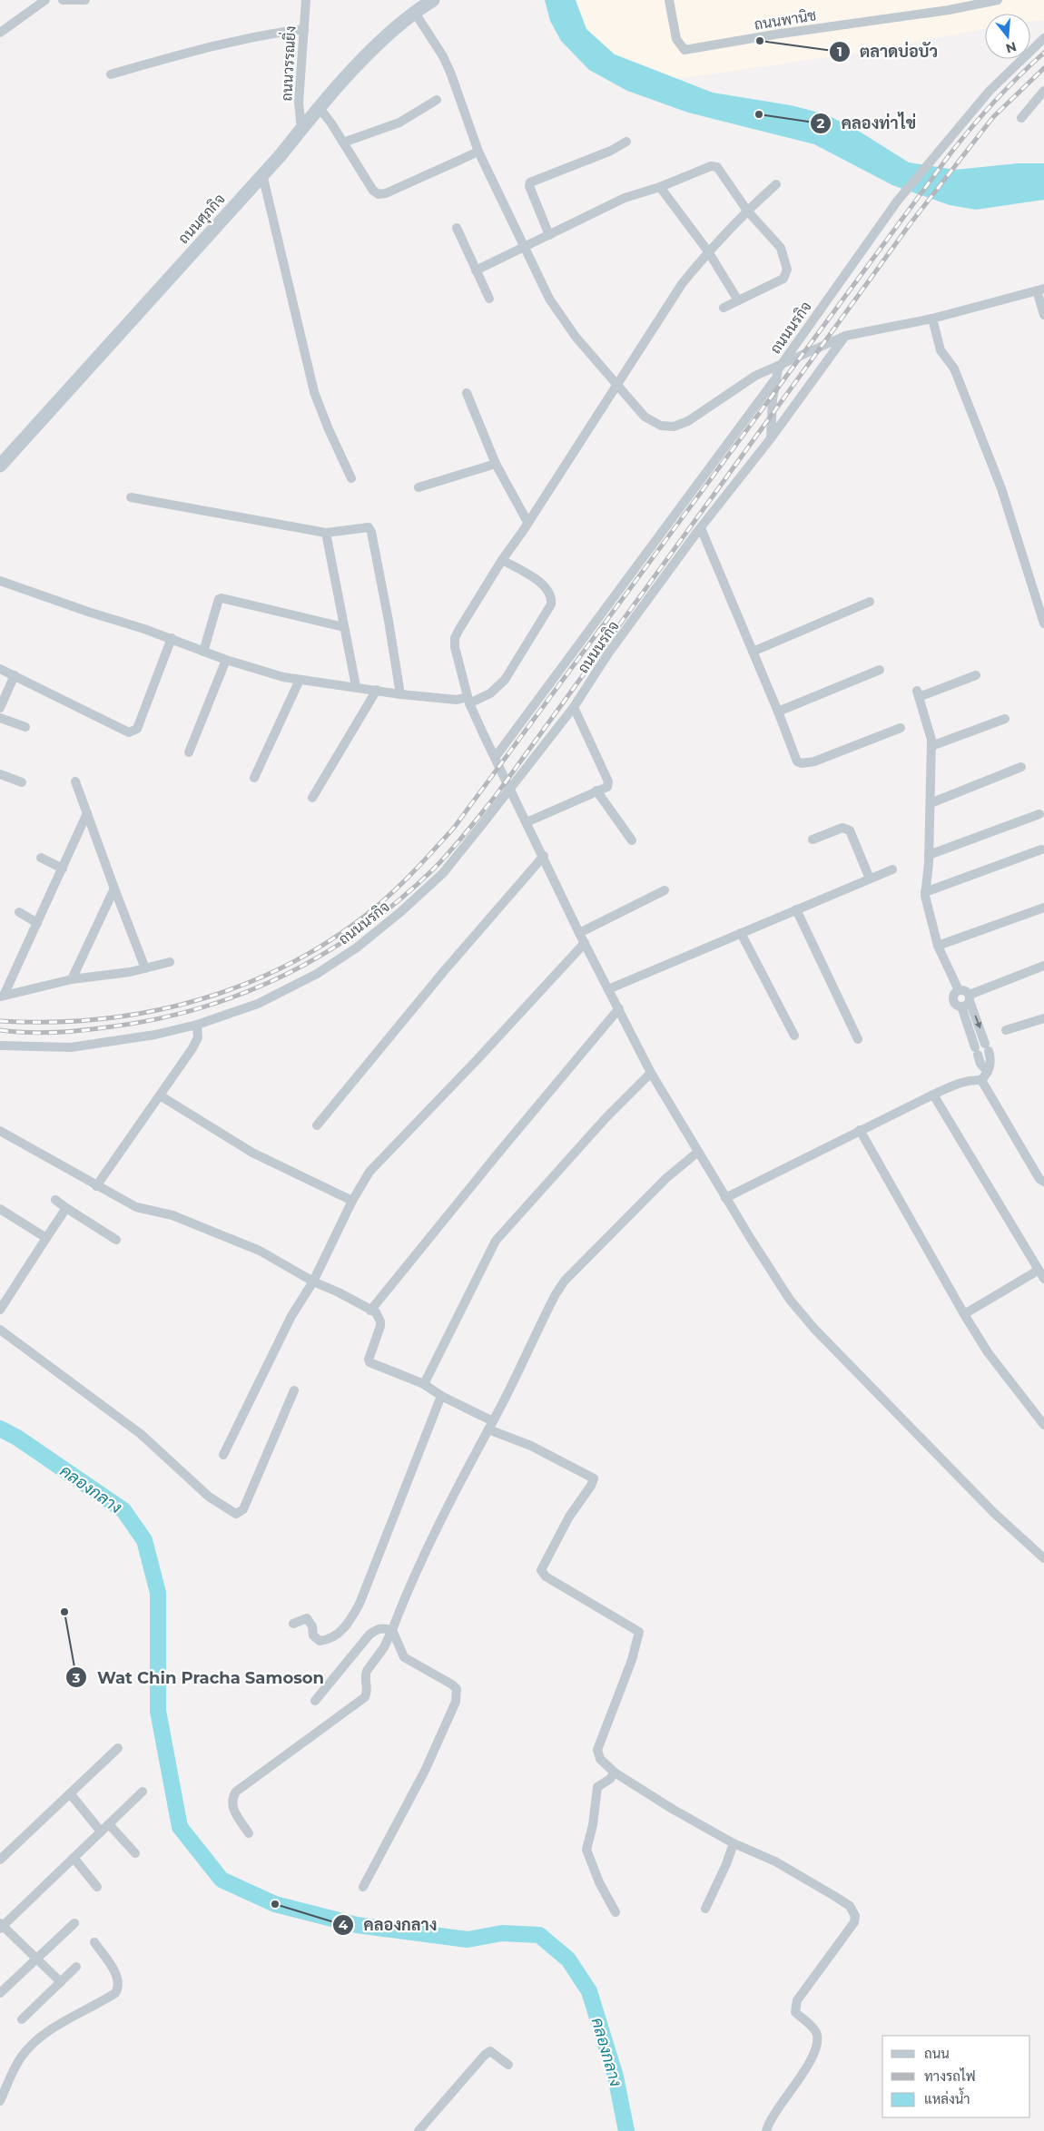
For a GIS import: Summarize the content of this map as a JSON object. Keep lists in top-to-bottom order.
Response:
{
  "streets": {
    "main road": ["ถนนศุภกิจ"],
    "street": ["ถนนพานิช", "ถนนวรรณยิ่ง", "ถนนนรกิจ"]
  },
  "crossings": [
    ["ถนนวรรณยิ่ง", "ถนนศุภกิจ"]
  ],
  "water": ["คลองกลาง"],
  "places": [
    "ตลาดบ่อบัว",
    "คลองท่าไข่",
    "Wat Chin Pracha Samoson",
    "คลองกลาง"
  ],
  "legend": ["ถนน", "ทางรถไฟ", "แหล่งน้ำ"],
  "north": "bottom"
}
